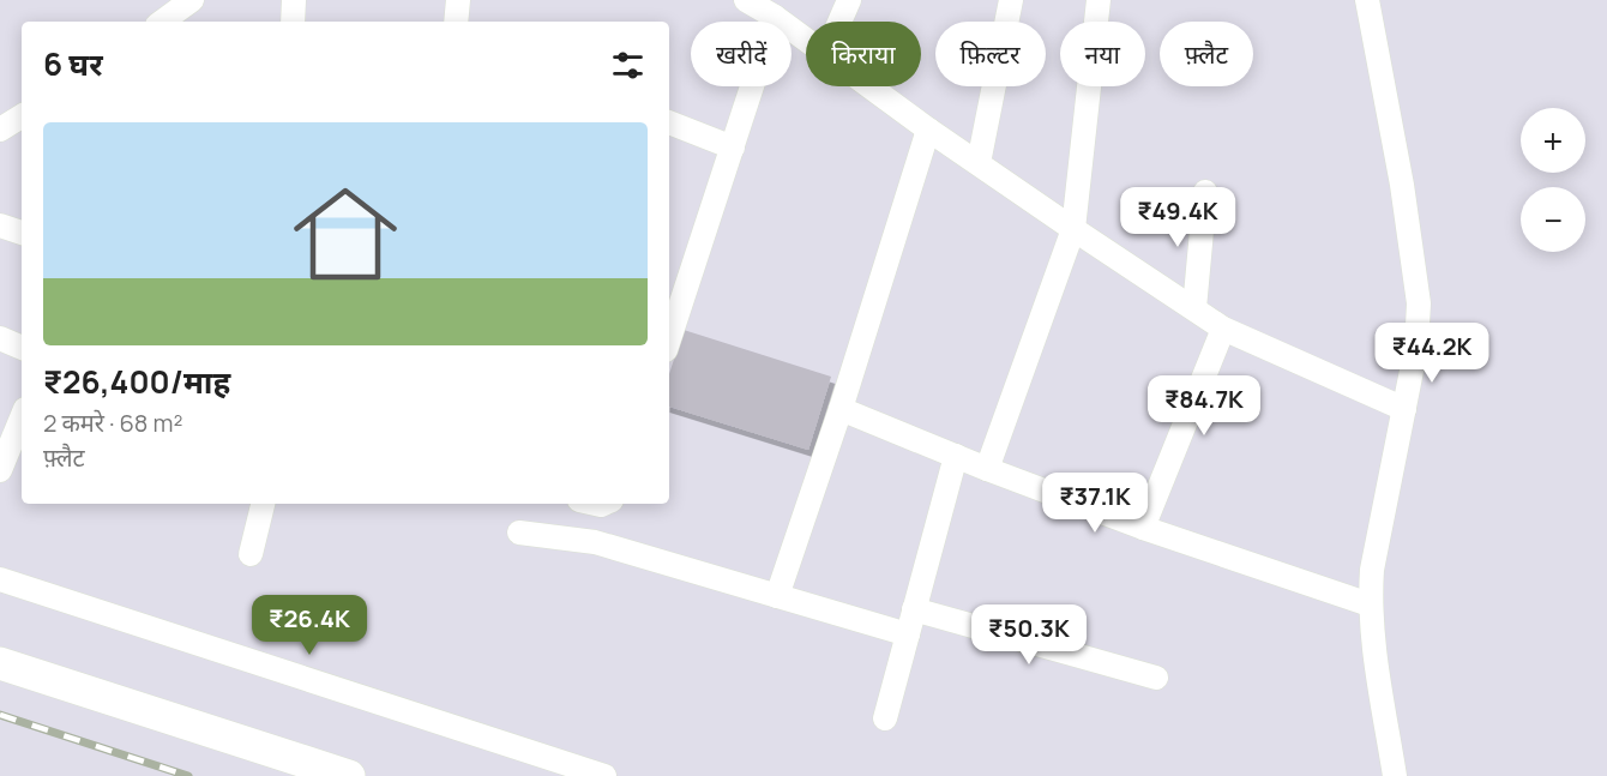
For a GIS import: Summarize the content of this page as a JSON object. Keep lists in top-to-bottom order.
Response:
{
  "page": {
    "chip": [
      "खरीदें",
      "किराया",
      "फ़िल्टर",
      "नया",
      "फ़्लैट"
    ],
    "heading": "6 घर",
    "map_buttons": ["+", "−"],
    "list": [
      {
        "name": "₹26,400/माह",
        "note": "2 कमरे · 68 m² · फ़्लैट"
      }
    ],
    "price": [
      "₹49.4K",
      "₹44.2K",
      "₹84.7K",
      "₹37.1K",
      "₹26.4K",
      "₹50.3K"
    ]
  }
}
